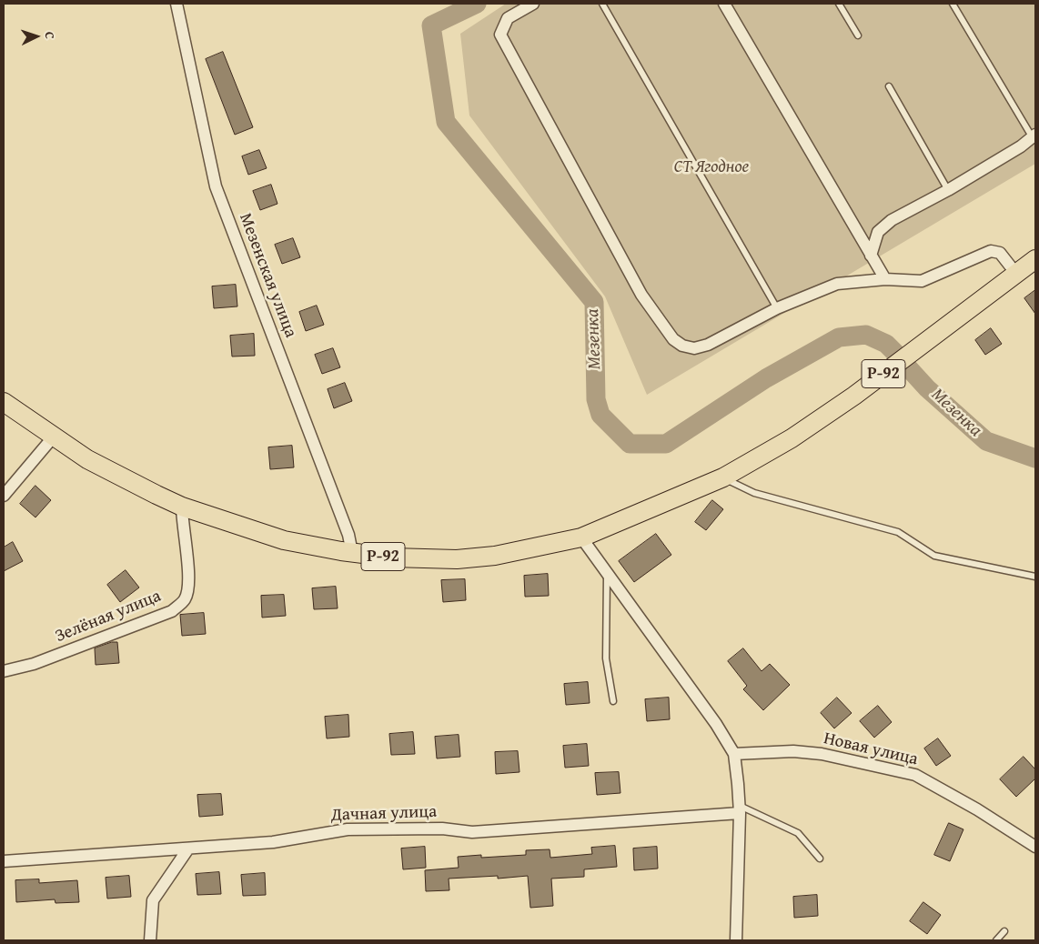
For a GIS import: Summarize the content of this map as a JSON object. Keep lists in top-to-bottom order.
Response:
{
  "streets": {
    "main road": ["Р-92"],
    "street": [
      "Мезенская улица",
      "Зелёная улица",
      "Новая улица",
      "Дачная улица"
    ]
  },
  "crossings": [
    ["Мезенская улица", "Р-92"],
    ["Р-92", "Зелёная улица"]
  ],
  "water": ["Мезенка"],
  "parks": ["СТ Ягодное"],
  "north": "right"
}
